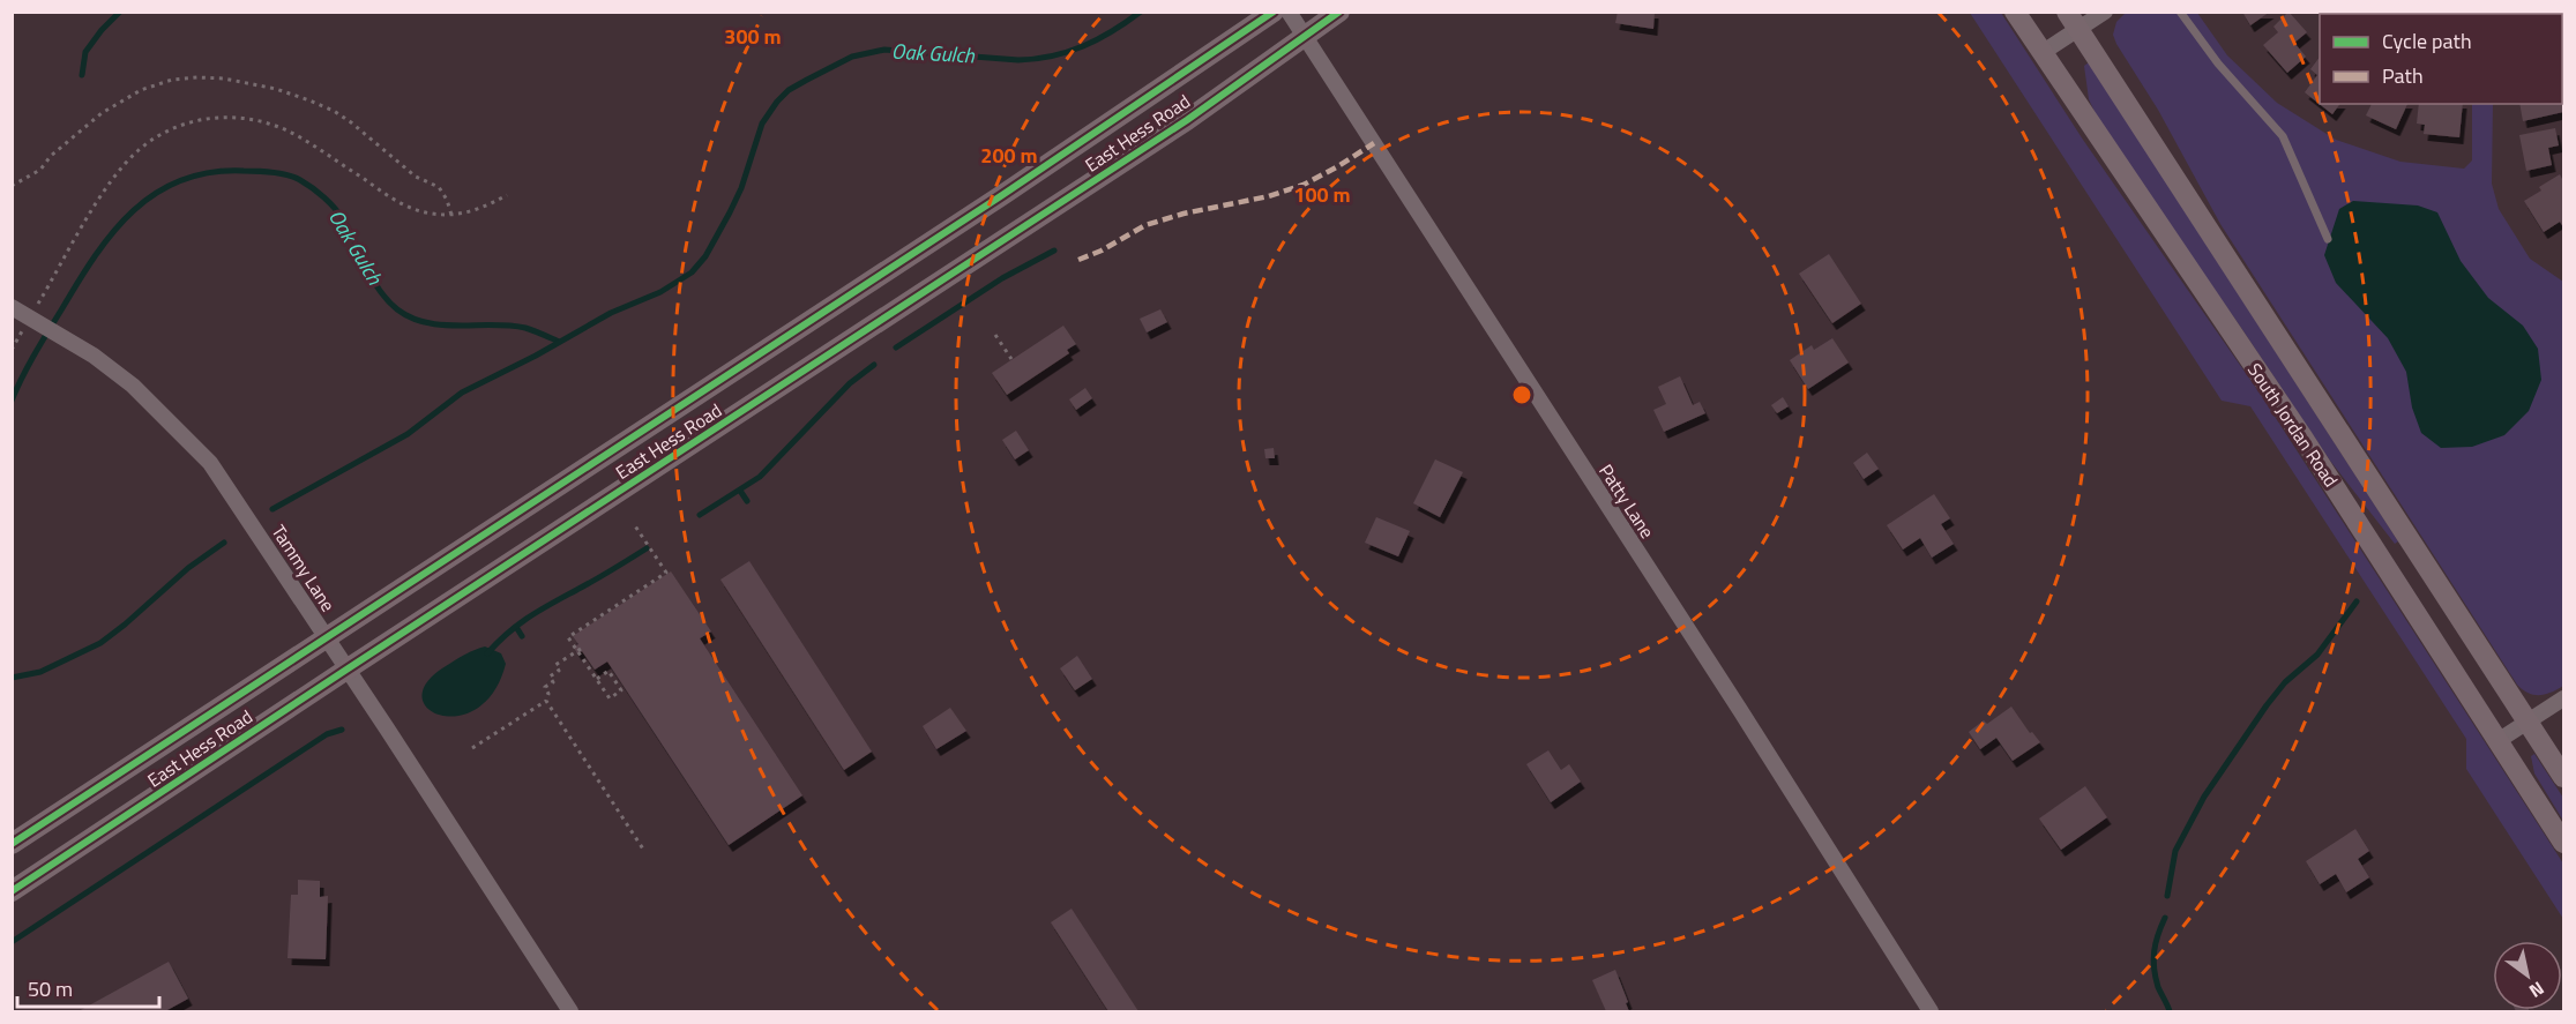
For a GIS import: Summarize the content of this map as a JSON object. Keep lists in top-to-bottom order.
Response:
{
  "streets": {
    "main road": ["East Hess Road", "South Jordan Road"],
    "street": ["Patty Lane", "Tammy Lane"]
  },
  "crossings": [
    ["East Hess Road", "Patty Lane"],
    ["East Hess Road", "Tammy Lane"]
  ],
  "water": ["Oak Gulch"],
  "legend": ["Cycle path", "Path"],
  "scale_bar": "50 m",
  "north": "bottom right",
  "rings": ["300 m", "200 m", "100 m"]
}
